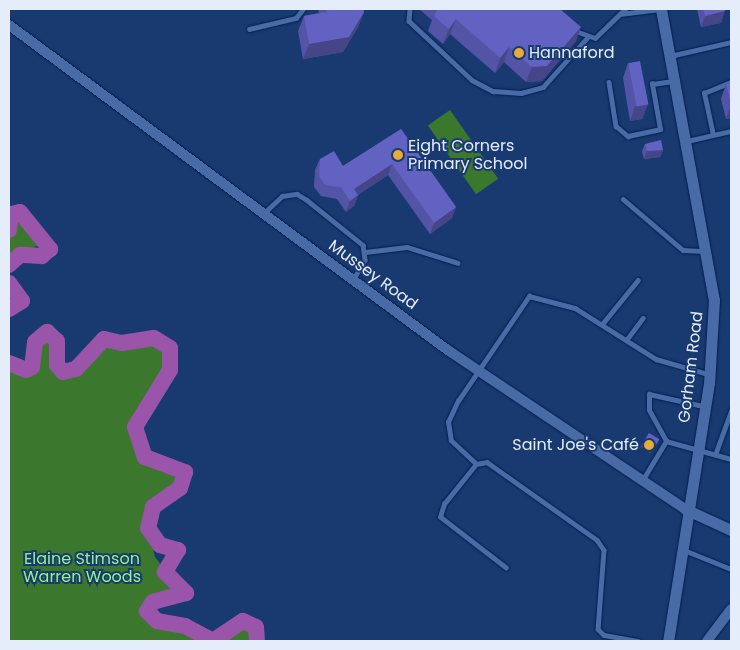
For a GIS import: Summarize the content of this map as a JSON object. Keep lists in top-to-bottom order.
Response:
{
  "streets": {
    "main road": ["Mussey Road", "Gorham Road"]
  },
  "crossings": [
    ["Mussey Road", "Gorham Road"]
  ],
  "parks": ["Elaine Stimson Warren Woods"],
  "places": ["Hannaford", "Eight Corners Primary School", "Saint Joe's Café"]
}
